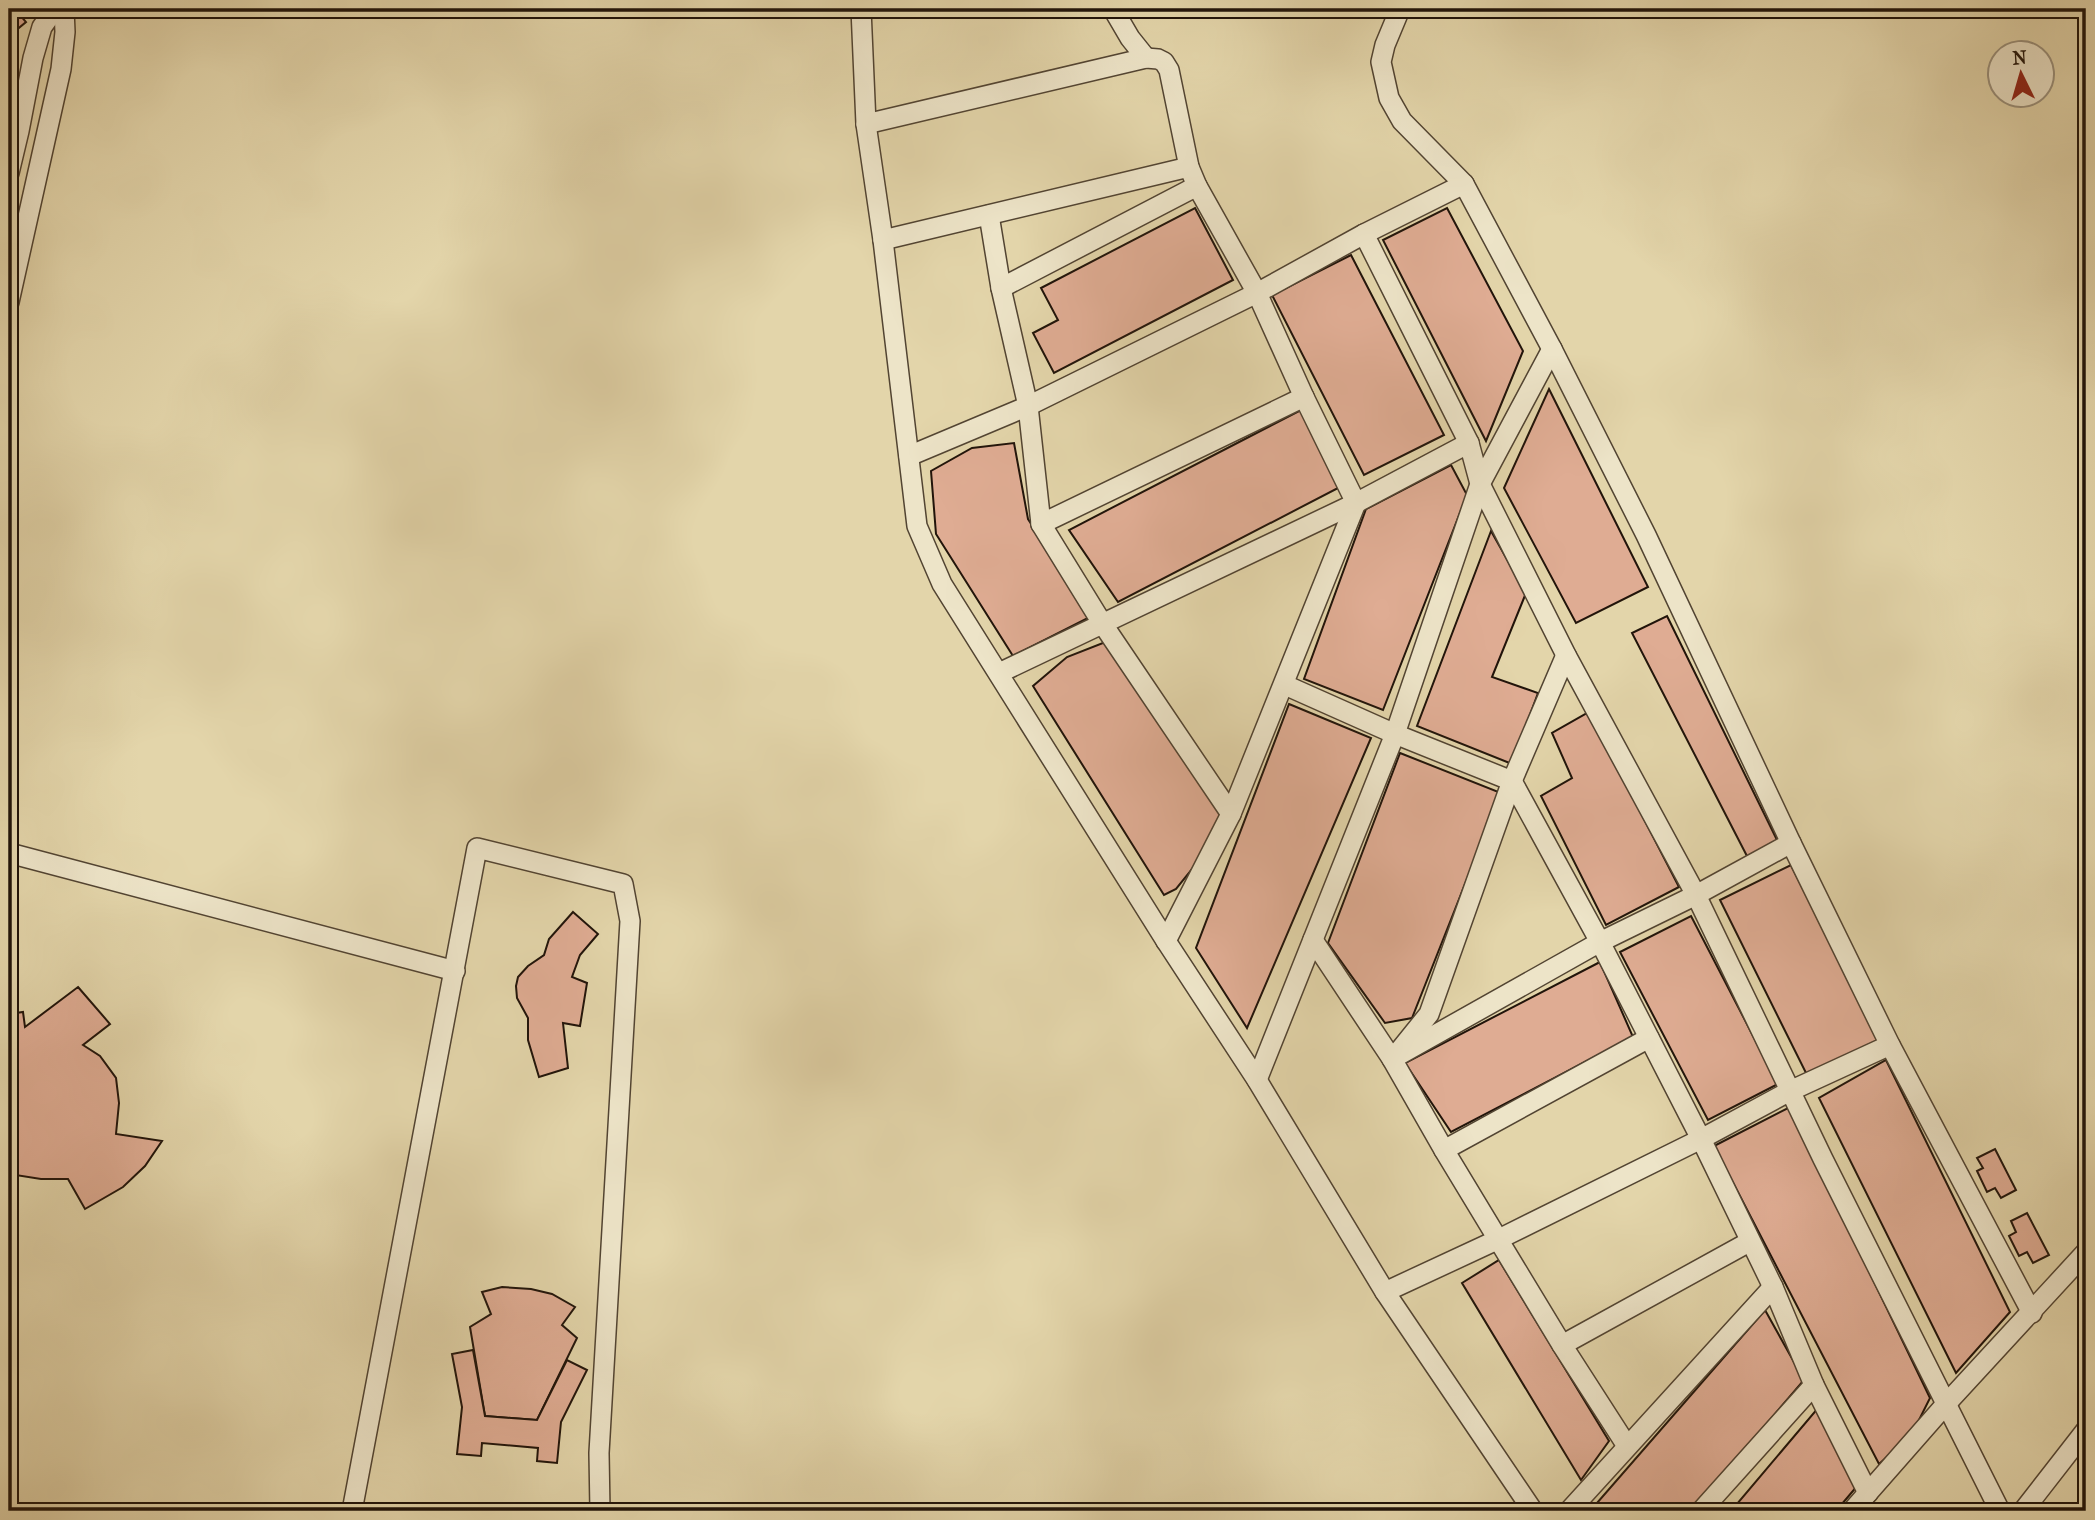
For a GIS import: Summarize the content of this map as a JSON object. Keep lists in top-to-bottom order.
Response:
{
  "north": "top"
}
